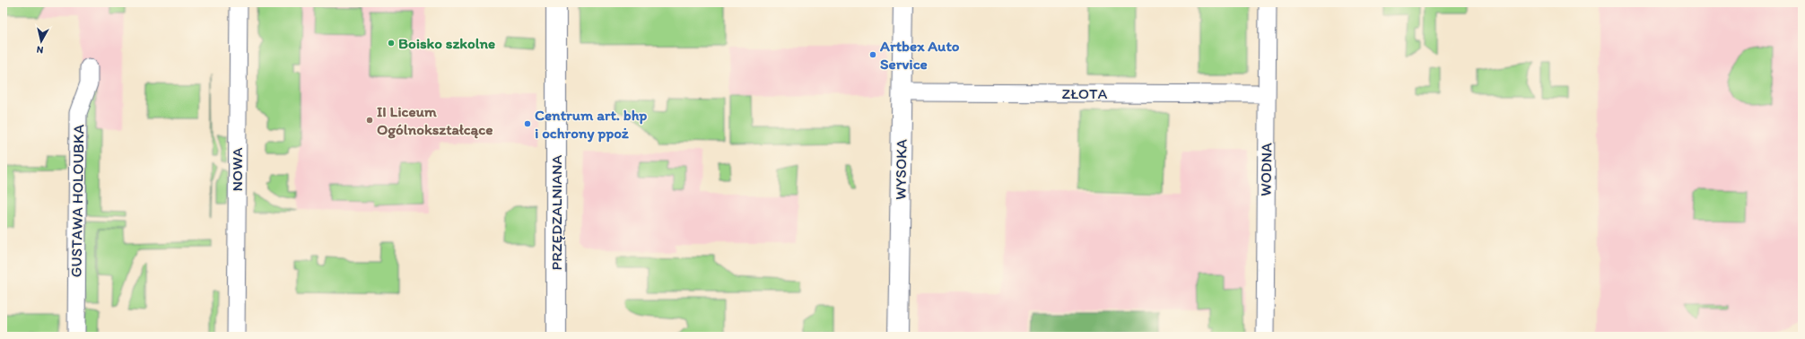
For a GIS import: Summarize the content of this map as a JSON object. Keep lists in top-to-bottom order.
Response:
{
  "streets": {
    "street": [
      "ZŁOTA",
      "NOWA",
      "WYSOKA",
      "WODNA",
      "GUSTAWA HOLOUBKA",
      "PRZĘDZALNIANA"
    ]
  },
  "crossings": [
    ["ZŁOTA", "WYSOKA"],
    ["ZŁOTA", "WODNA"]
  ],
  "places": [
    "Boisko szkolne",
    "Artbex Auto Service",
    "II Liceum Ogólnokształcące",
    "Centrum art. bhp i ochrony ppoż"
  ],
  "north": "bottom"
}
